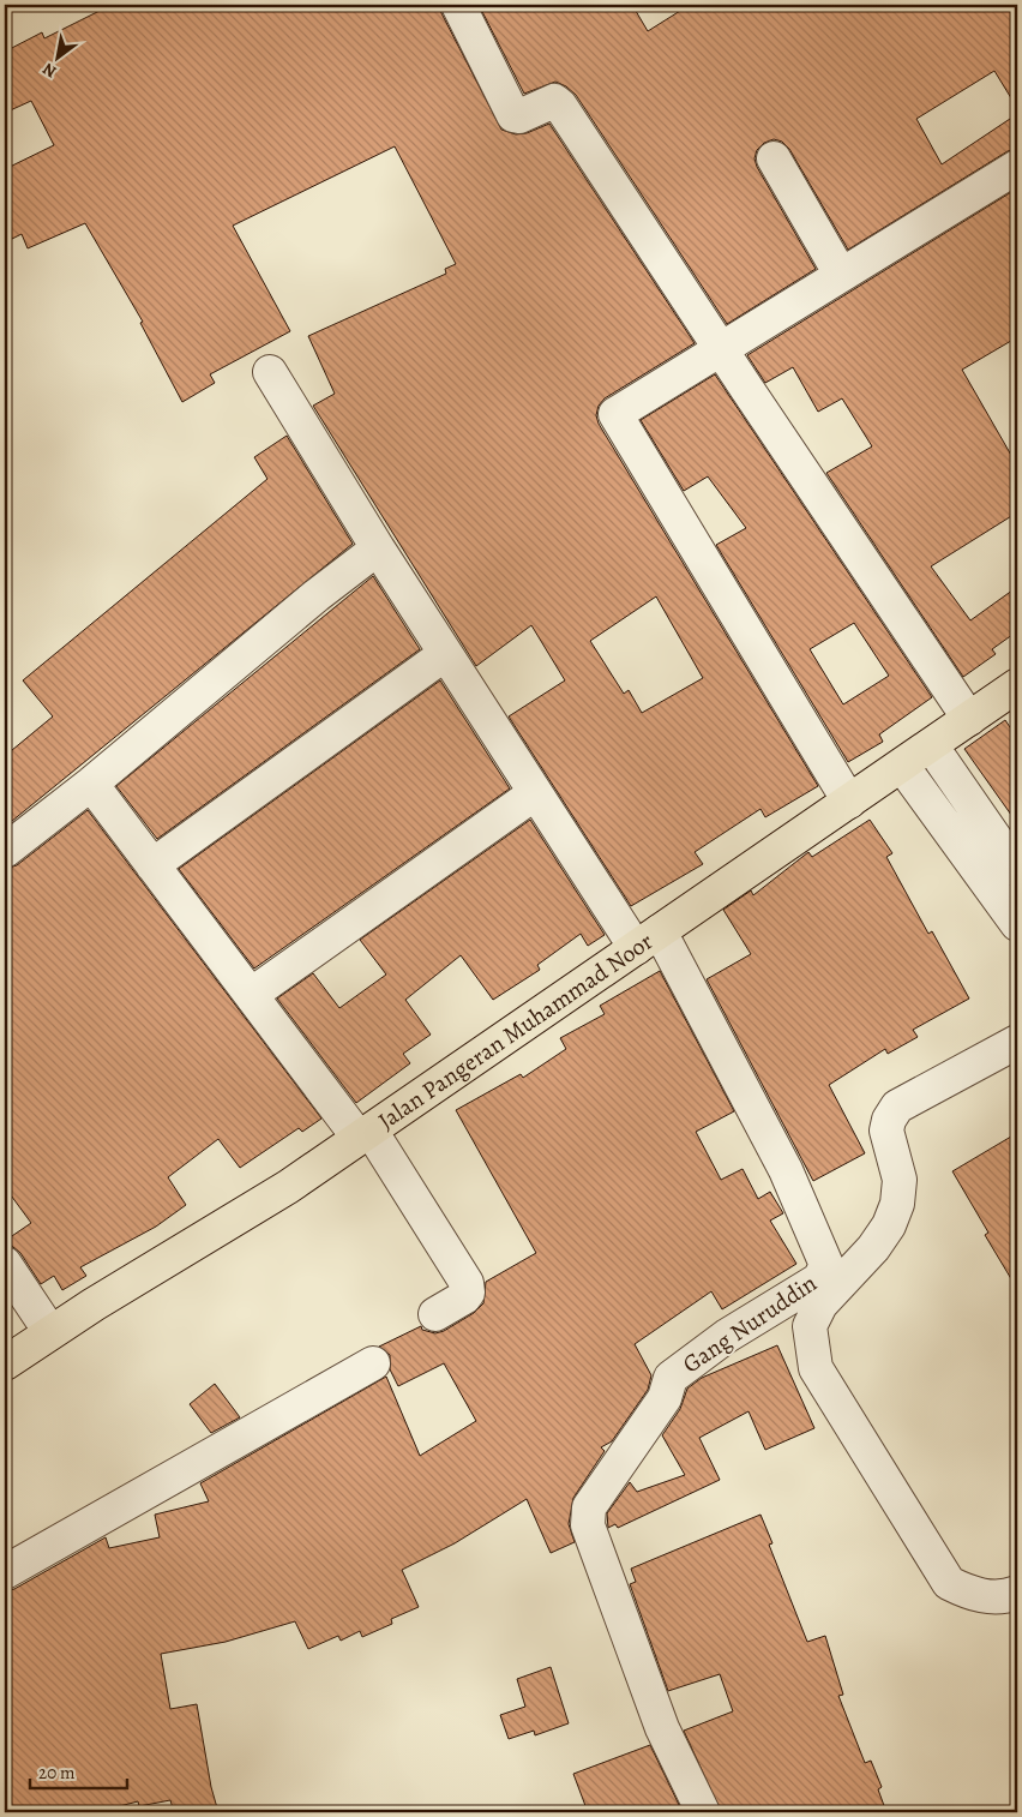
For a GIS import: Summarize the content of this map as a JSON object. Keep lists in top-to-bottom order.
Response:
{
  "streets": {
    "main road": ["Jalan Pangeran Muhammad Noor"],
    "street": ["Gang Nuruddin"]
  },
  "crossings": [
    ["Jalan Pangeran Muhammad Noor", "Gang Nuruddin"]
  ],
  "scale_bar": "20 m",
  "north": "bottom left"
}
